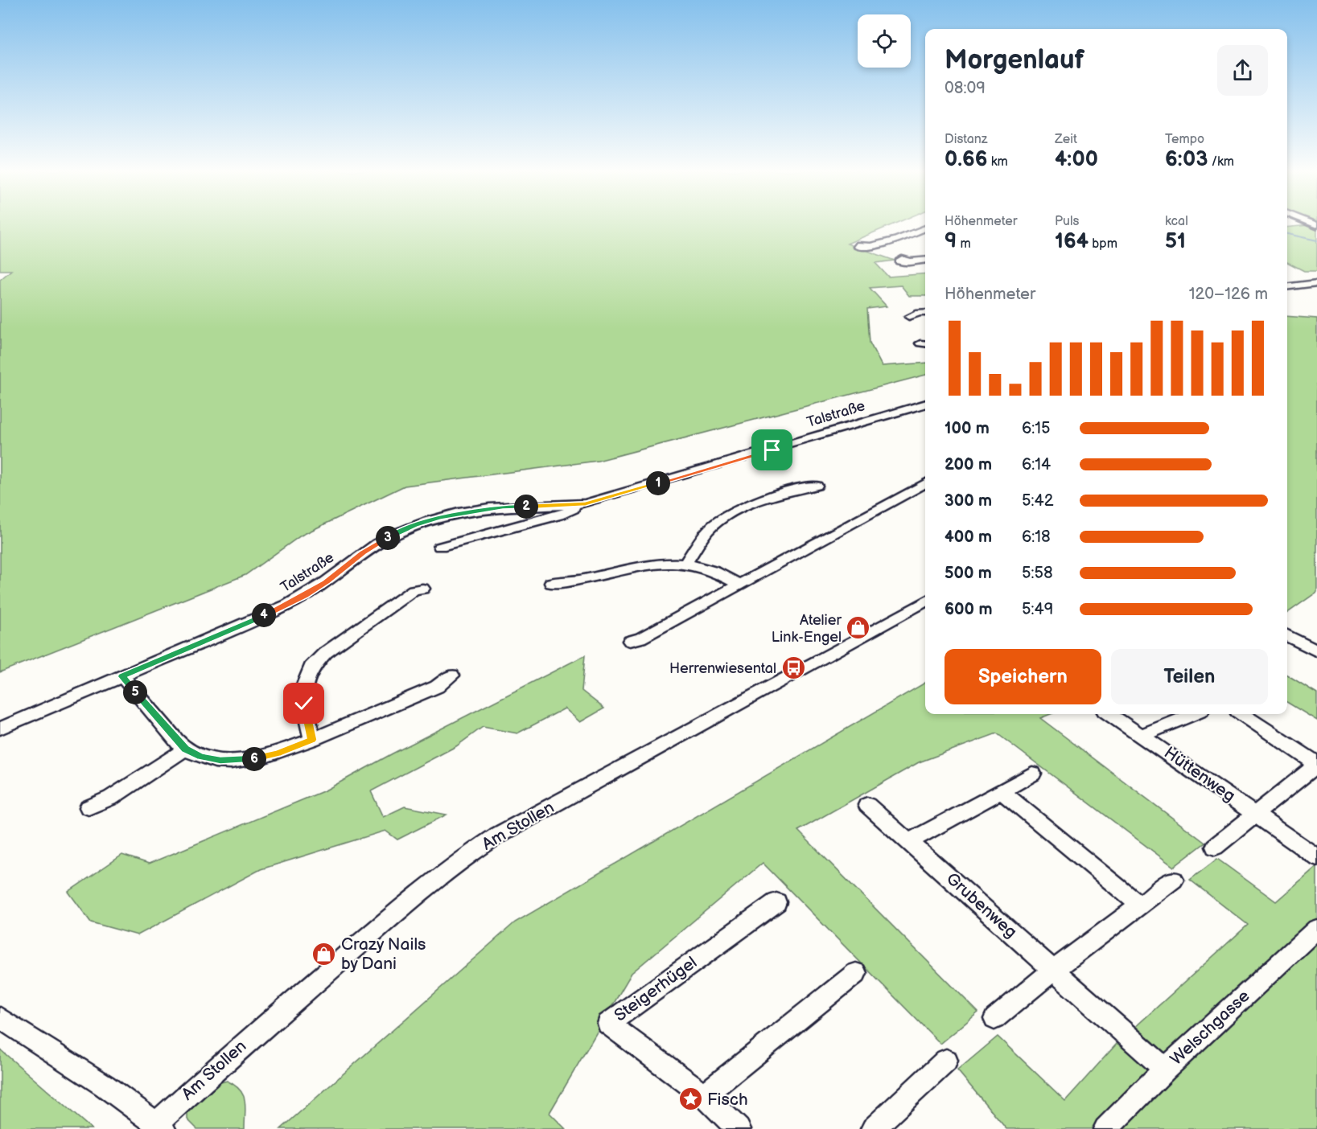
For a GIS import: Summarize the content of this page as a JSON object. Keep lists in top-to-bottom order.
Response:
{
  "streets": {
    "street": [
      "Talstraße",
      "Hüttenweg",
      "Am Stollen",
      "Grubenweg",
      "Steigerhügel",
      "Welschgasse"
    ]
  },
  "crossings": [
    ["Grubenweg", "Welschgasse"]
  ],
  "places": {
    "shop": ["Atelier Link-Engel", "Crazy Nails by Dani"],
    "bus stop": ["Herrenwiesental"],
    "place": ["Fisch"]
  },
  "page": {
    "heading": ["Morgenlauf", "08:09"],
    "stats": [
      ["Distanz", "0.66 km"],
      ["Zeit", "4:00"],
      ["Tempo", "6:03 /km"],
      ["Höhenmeter", "9 m"],
      ["Puls", "164 bpm"],
      ["kcal", "51"]
    ],
    "chart": ["Höhenmeter", "120–126 m"],
    "list": [
      {
        "name": "100 m",
        "note": "6:15"
      },
      {
        "name": "200 m",
        "note": "6:14"
      },
      {
        "name": "300 m",
        "note": "5:42"
      },
      {
        "name": "400 m",
        "note": "6:18"
      },
      {
        "name": "500 m",
        "note": "5:58"
      },
      {
        "name": "600 m",
        "note": "5:49"
      }
    ],
    "pins": [
      "1",
      "2",
      "3",
      "4",
      "5",
      "6"
    ],
    "buttons": ["Speichern", "Teilen"]
  }
}
